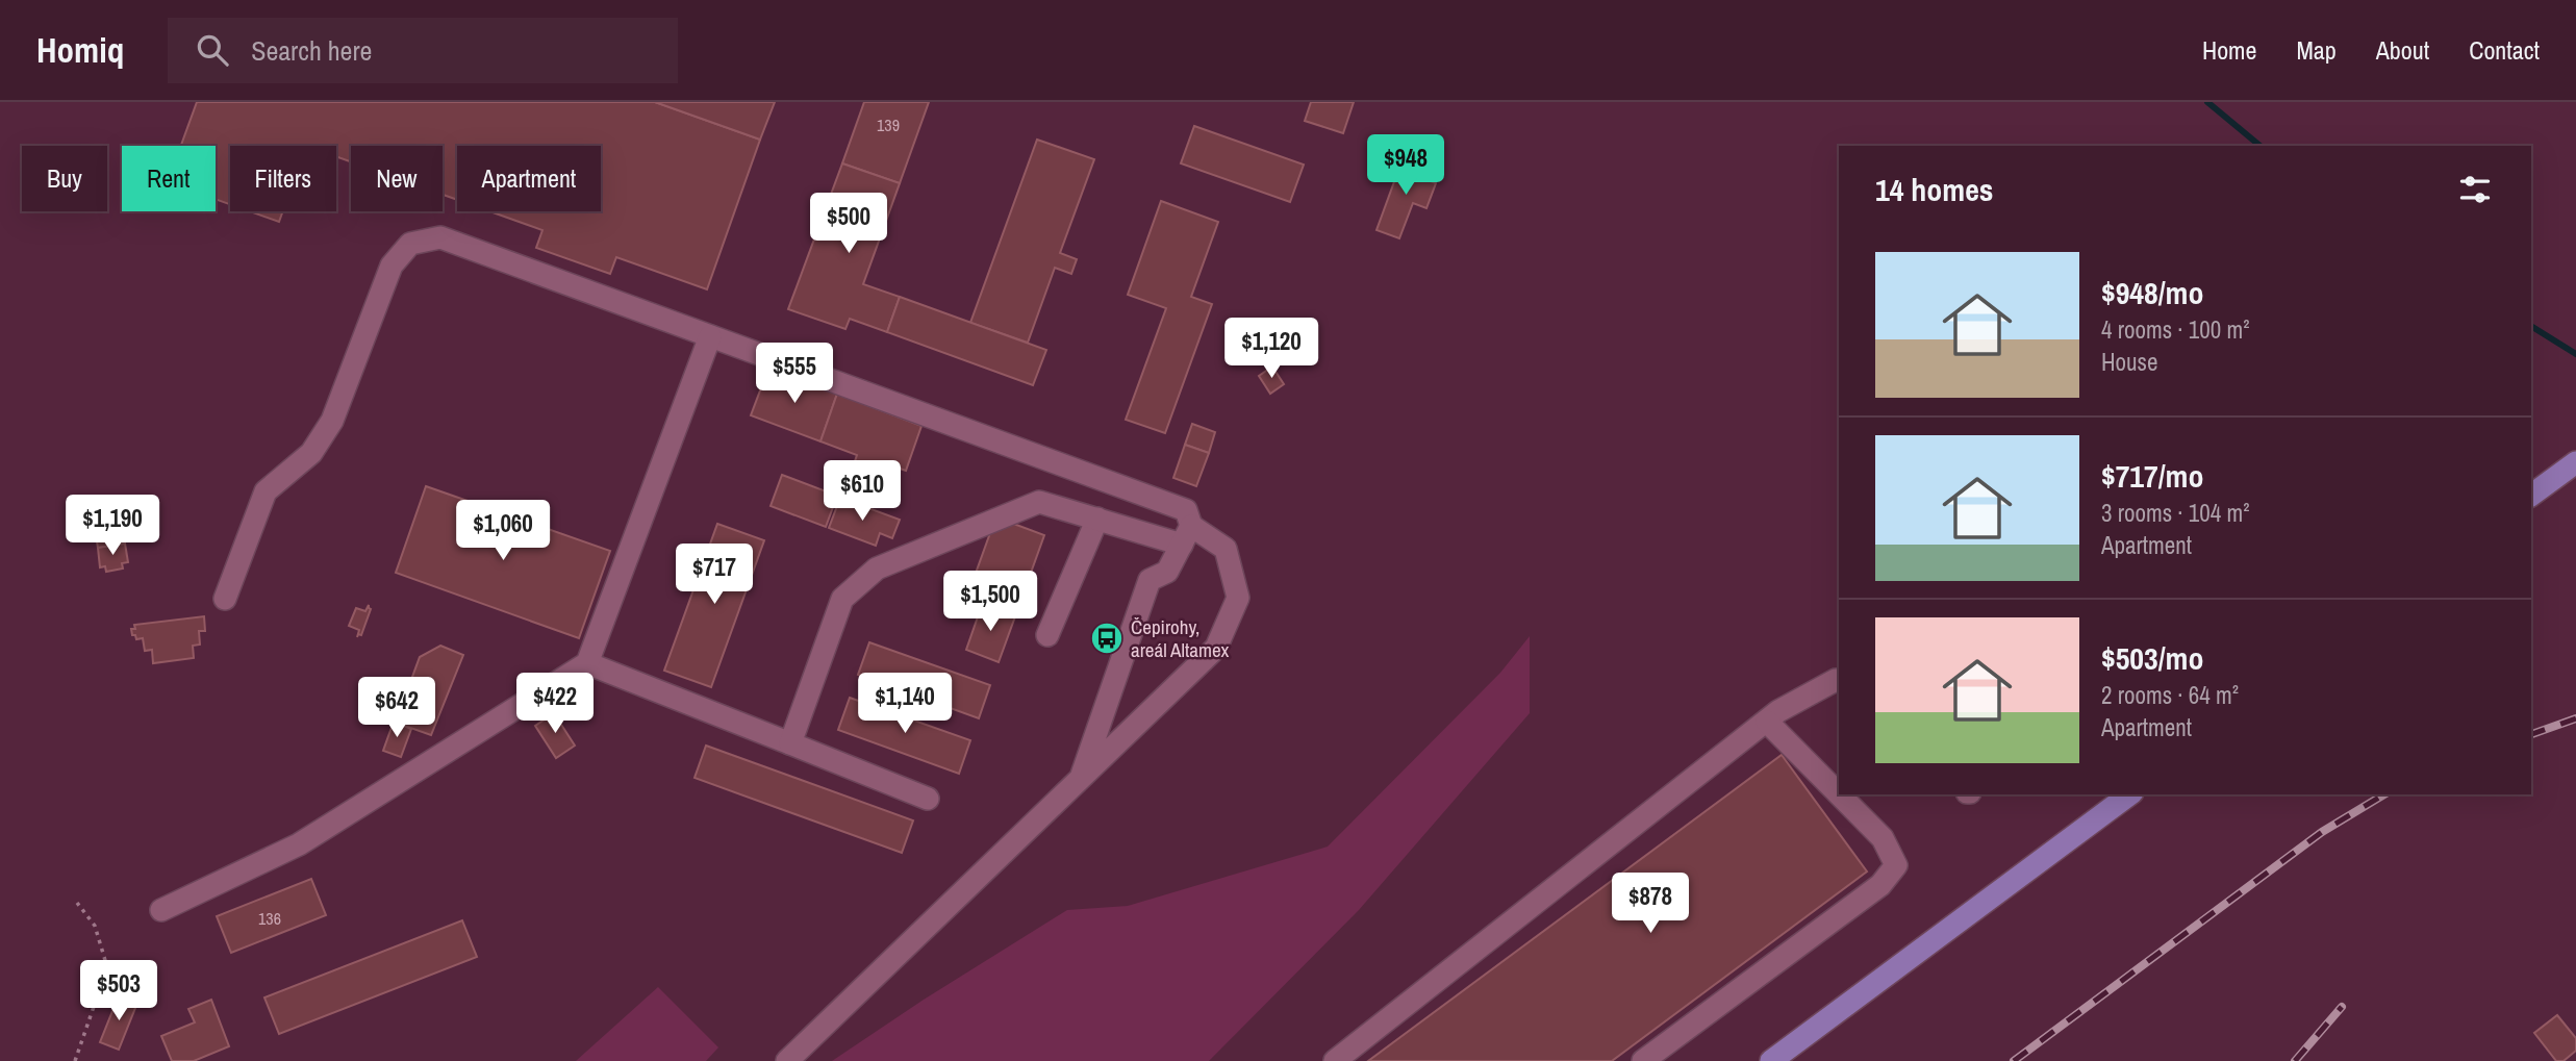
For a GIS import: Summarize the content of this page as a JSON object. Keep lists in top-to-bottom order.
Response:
{
  "places": {
    "bus stop": ["Čepirohy, areál Altamex"]
  },
  "house_numbers": ["139", "136"],
  "page": {
    "header": "Homiq",
    "search": "Search here",
    "nav": [
      "Home",
      "Map",
      "About",
      "Contact"
    ],
    "price": [
      "$948",
      "$500",
      "$1,120",
      "$555",
      "$610",
      "$1,190",
      "$1,060",
      "$717",
      "$1,500",
      "$422",
      "$1,140",
      "$642",
      "$878",
      "$503"
    ],
    "chip": [
      "Buy",
      "Rent",
      "Filters",
      "New",
      "Apartment"
    ],
    "heading": "14 homes",
    "list": [
      {
        "name": "$948/mo",
        "note": "4 rooms · 100 m² · House"
      },
      {
        "name": "$717/mo",
        "note": "3 rooms · 104 m² · Apartment"
      },
      {
        "name": "$503/mo",
        "note": "2 rooms · 64 m² · Apartment"
      }
    ]
  }
}
